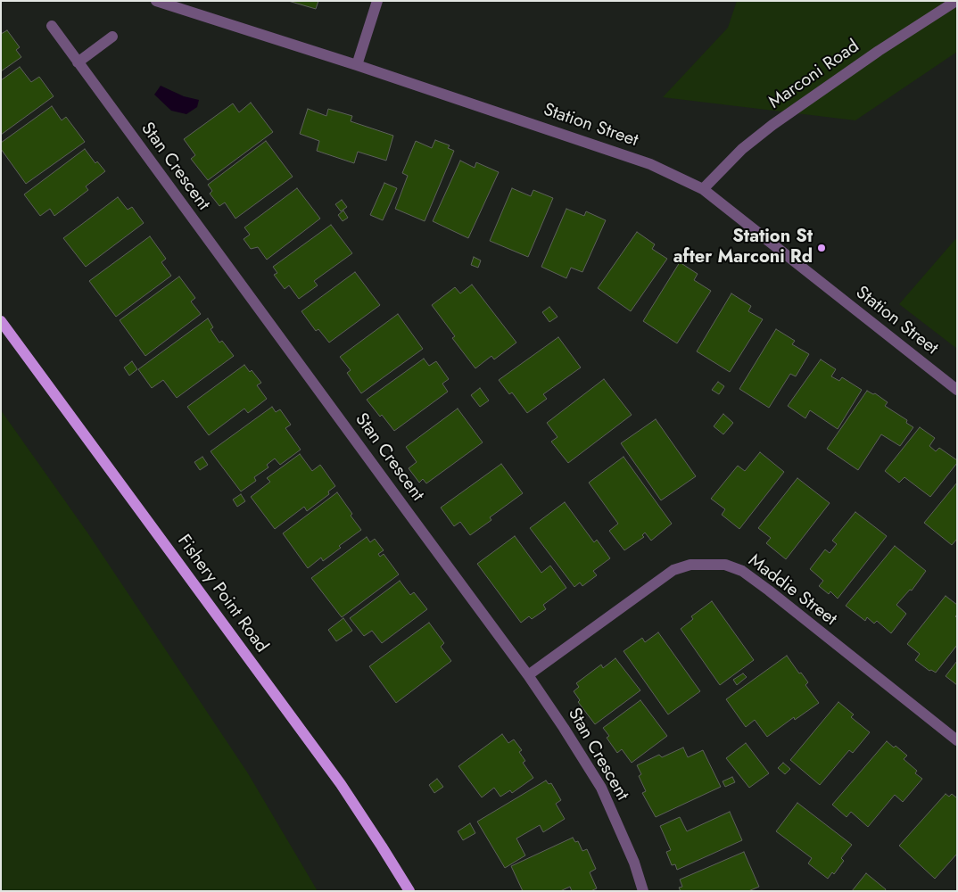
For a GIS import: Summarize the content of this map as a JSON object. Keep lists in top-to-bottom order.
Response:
{
  "streets": {
    "main road": ["Fishery Point Road"],
    "street": [
      "Marconi Road",
      "Station Street",
      "Stan Crescent",
      "Maddie Street"
    ]
  },
  "crossings": [
    ["Marconi Road", "Station Street"],
    ["Stan Crescent", "Maddie Street"]
  ],
  "places": ["Station St after Marconi Rd"]
}
